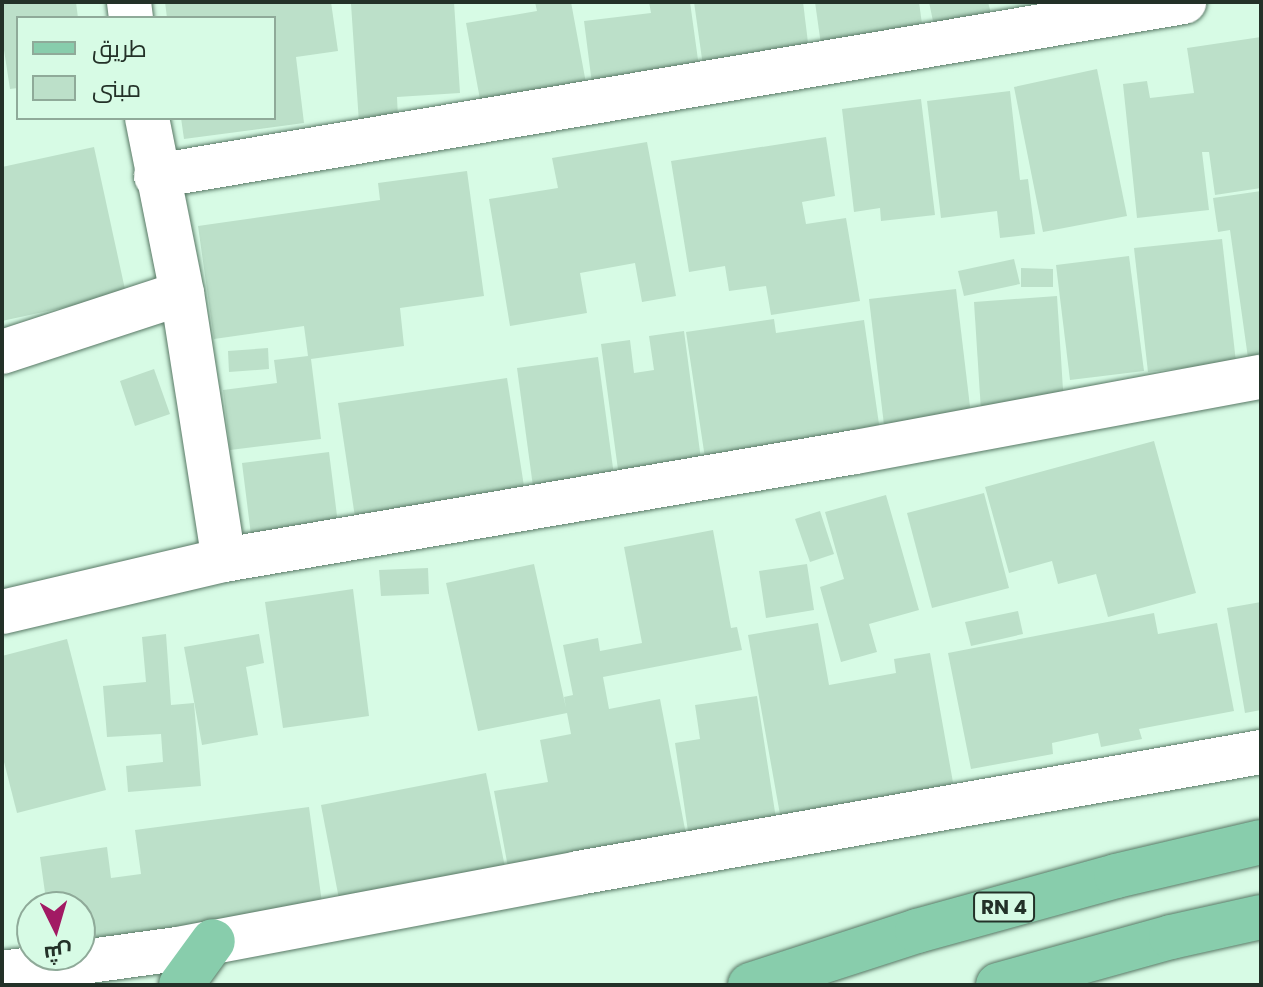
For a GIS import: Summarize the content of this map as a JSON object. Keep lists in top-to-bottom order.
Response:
{
  "streets": {
    "main road": ["RN 4"]
  },
  "legend": ["طريق", "مبنى"],
  "north": "bottom"
}
